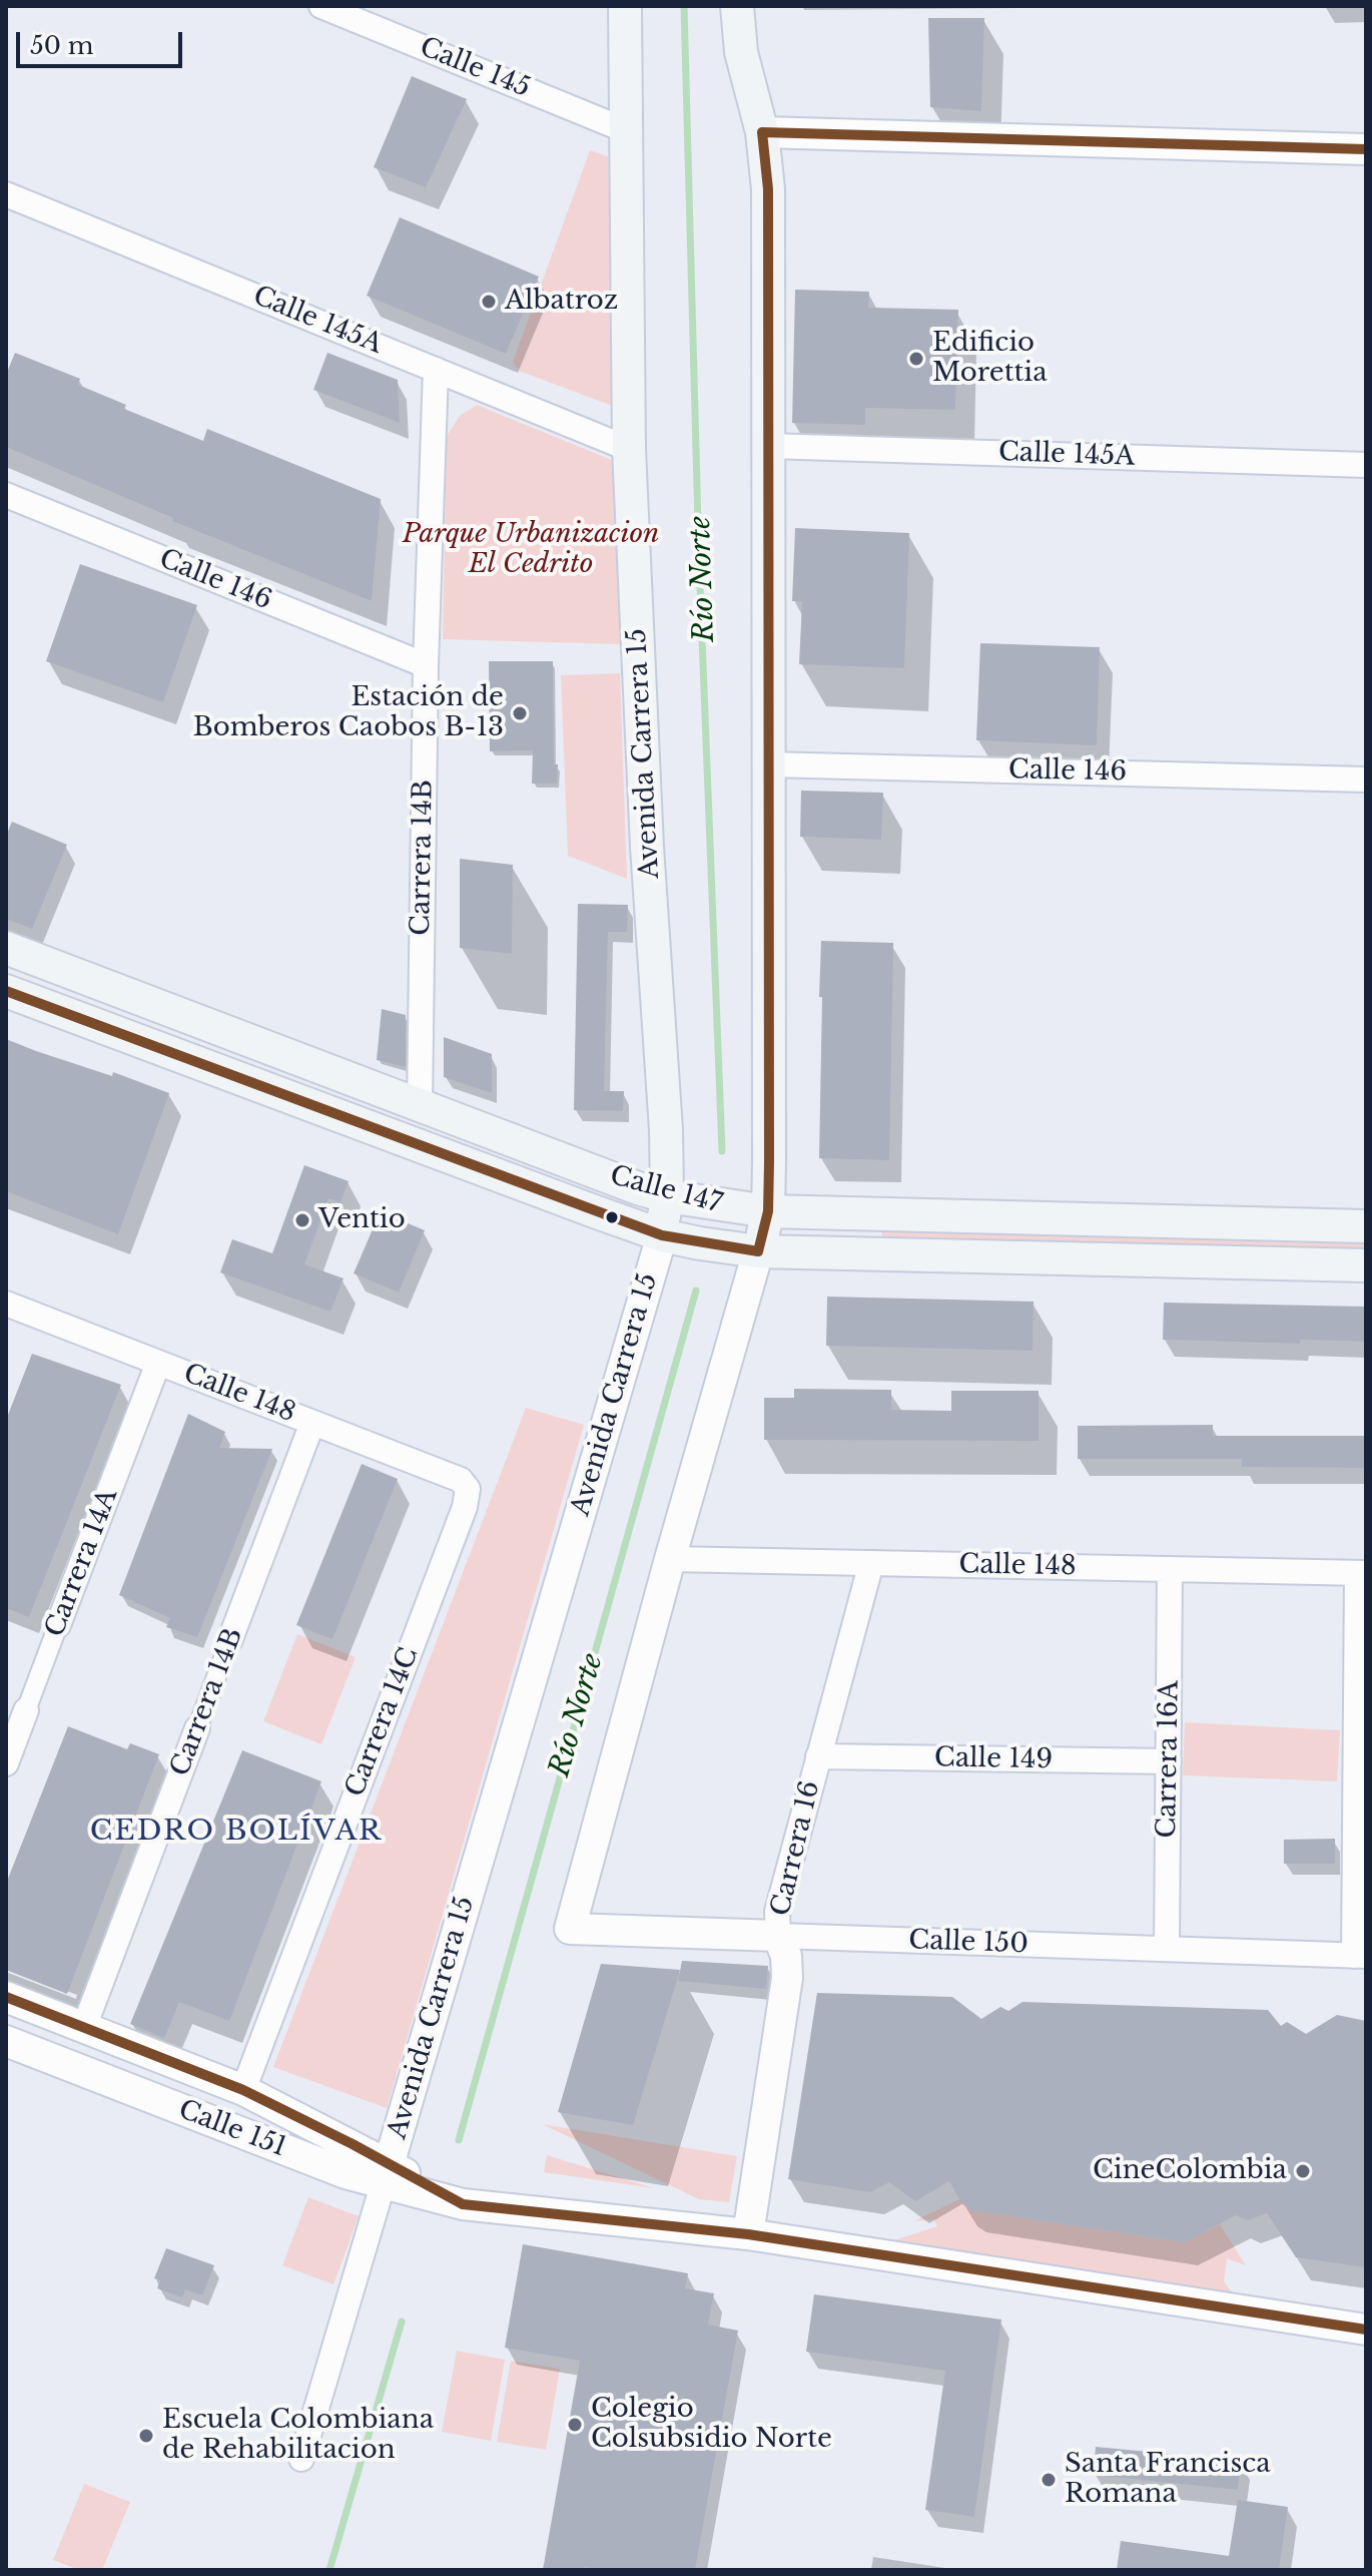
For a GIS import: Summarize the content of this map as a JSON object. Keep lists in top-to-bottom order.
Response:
{
  "streets": {
    "main road": ["Avenida Carrera 15", "Calle 147"],
    "street": [
      "Calle 145",
      "Calle 145A",
      "Calle 146",
      "Carrera 14B",
      "Calle 148",
      "Carrera 14A",
      "Carrera 14C",
      "Calle 149",
      "Carrera 16A",
      "Carrera 16",
      "Calle 150",
      "Calle 151"
    ]
  },
  "crossings": [
    ["Calle 145", "Avenida Carrera 15"],
    ["Calle 145A", "Avenida Carrera 15"],
    ["Calle 145A", "Carrera 14B"],
    ["Calle 146", "Carrera 14B"],
    ["Avenida Carrera 15", "Calle 147"],
    ["Avenida Carrera 15", "Calle 151"],
    ["Carrera 14B", "Calle 147"],
    ["Carrera 14B", "Calle 148"],
    ["Carrera 14B", "Calle 151"],
    ["Calle 148", "Carrera 14A"],
    ["Calle 148", "Carrera 14C"],
    ["Calle 148", "Carrera 16A"],
    ["Calle 148", "Carrera 16"],
    ["Calle 148", "Calle 150"],
    ["Carrera 14C", "Calle 151"],
    ["Calle 149", "Carrera 16A"],
    ["Calle 149", "Carrera 16"],
    ["Carrera 16A", "Calle 150"],
    ["Carrera 16", "Calle 150"],
    ["Carrera 16", "Calle 151"]
  ],
  "districts": ["CEDRO BOLÍVAR"],
  "water": ["Río Norte"],
  "parks": ["Parque Urbanizacion El Cedrito"],
  "places": [
    "Albatroz",
    "Edificio Morettia",
    "Estación de Bomberos Caobos B-13",
    "Ventio",
    "CineColombia",
    "Colegio Colsubsidio Norte",
    "Escuela Colombiana de Rehabilitacion",
    "Santa Francisca Romana"
  ],
  "scale_bar": "50 m"
}
